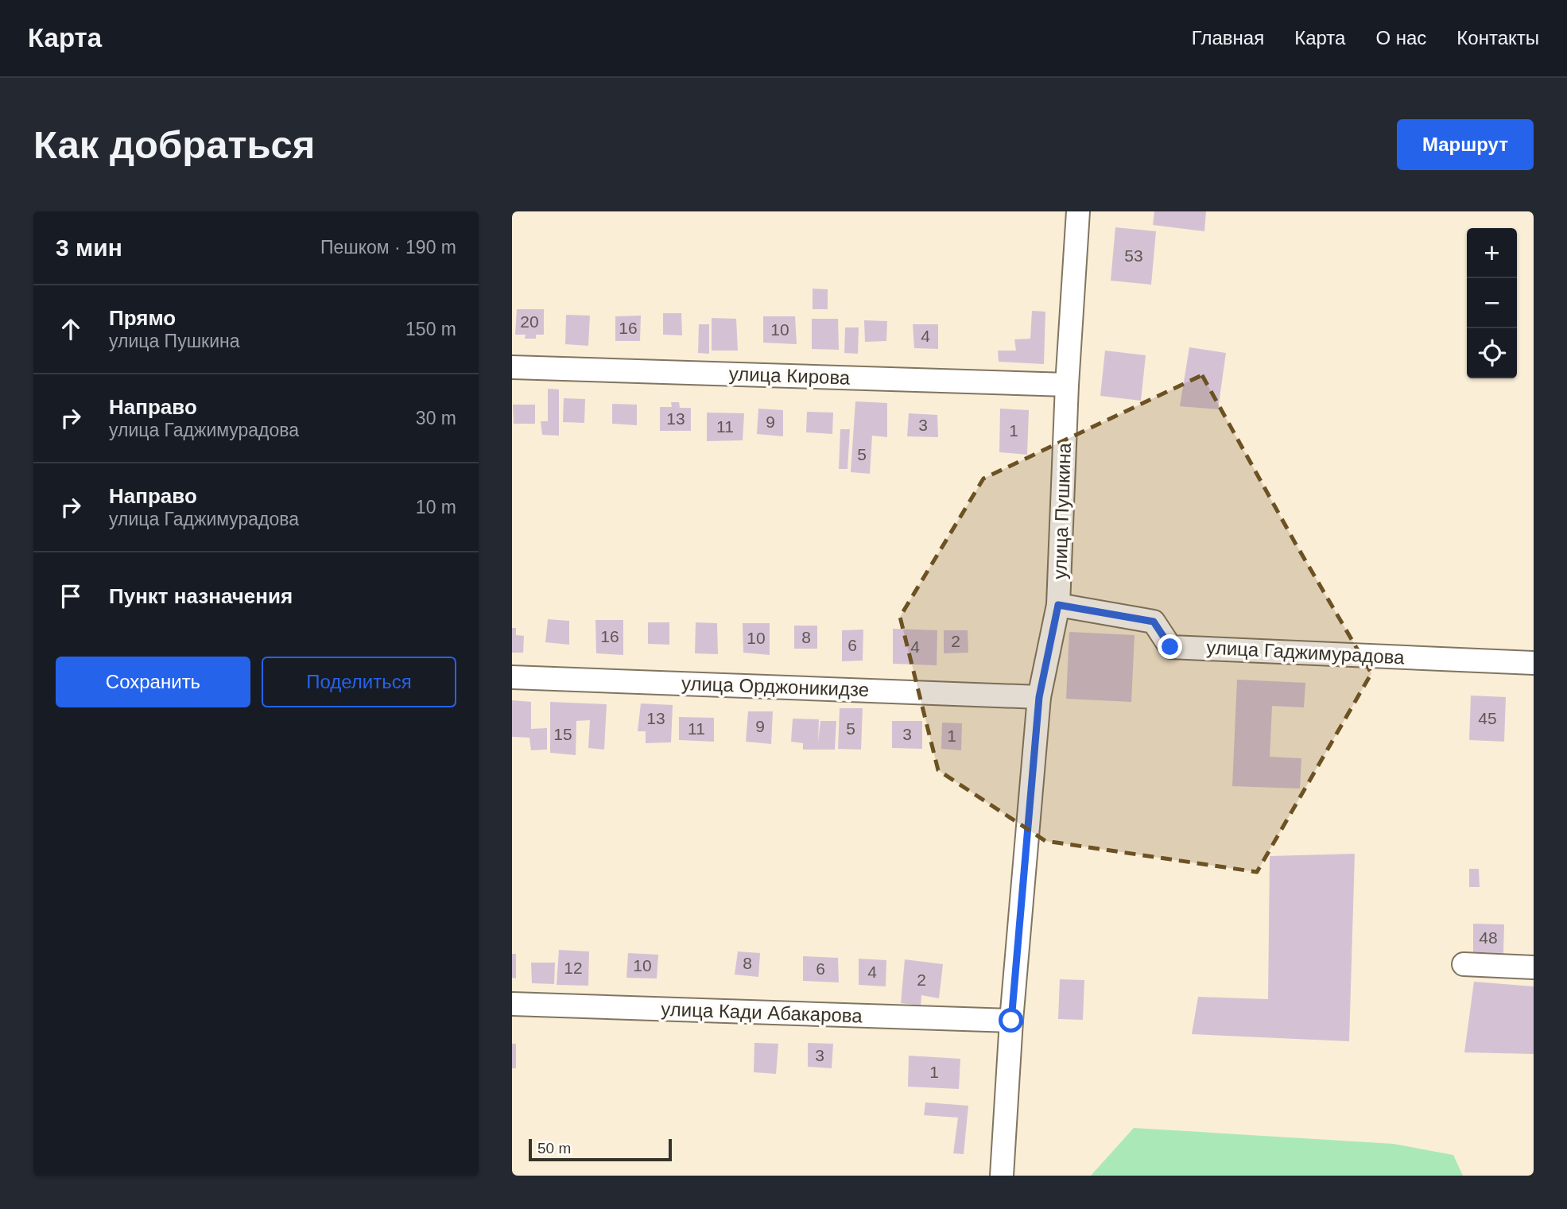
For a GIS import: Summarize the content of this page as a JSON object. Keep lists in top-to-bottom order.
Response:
{
  "streets": {
    "street": [
      "улица Кирова",
      "улица Пушкина",
      "улица Гаджимурадова",
      "улица Орджоникидзе",
      "улица Кади Абакарова"
    ]
  },
  "crossings": [
    ["улица Кирова", "улица Пушкина"],
    ["улица Пушкина", "улица Гаджимурадова"],
    ["улица Пушкина", "улица Орджоникидзе"],
    ["улица Пушкина", "улица Кади Абакарова"]
  ],
  "house_numbers": [
    "53",
    "20",
    "16",
    "10",
    "4",
    "13",
    "9",
    "3",
    "11",
    "1",
    "5",
    "16",
    "8",
    "10",
    "2",
    "6",
    "4",
    "13",
    "45",
    "9",
    "11",
    "5",
    "15",
    "3",
    "1",
    "48",
    "8",
    "10",
    "12",
    "6",
    "4",
    "2",
    "3",
    "1"
  ],
  "scale_bar": "50 m",
  "page": {
    "header": "Карта",
    "nav": [
      "Главная",
      "Карта",
      "О нас",
      "Контакты"
    ],
    "buttons": [
      "Маршрут",
      ["Сохранить", "Поделиться"]
    ],
    "title": "Как добраться",
    "heading": ["3 мин", "Пешком · 190 m"],
    "map_buttons": ["+", "−"],
    "list": [
      ["Прямо", "улица Пушкина", "150 m"],
      ["Направо", "улица Гаджимурадова", "30 m"],
      ["Направо", "улица Гаджимурадова", "10 m"],
      "Пункт назначения"
    ],
    "scale": "50 m"
  }
}
